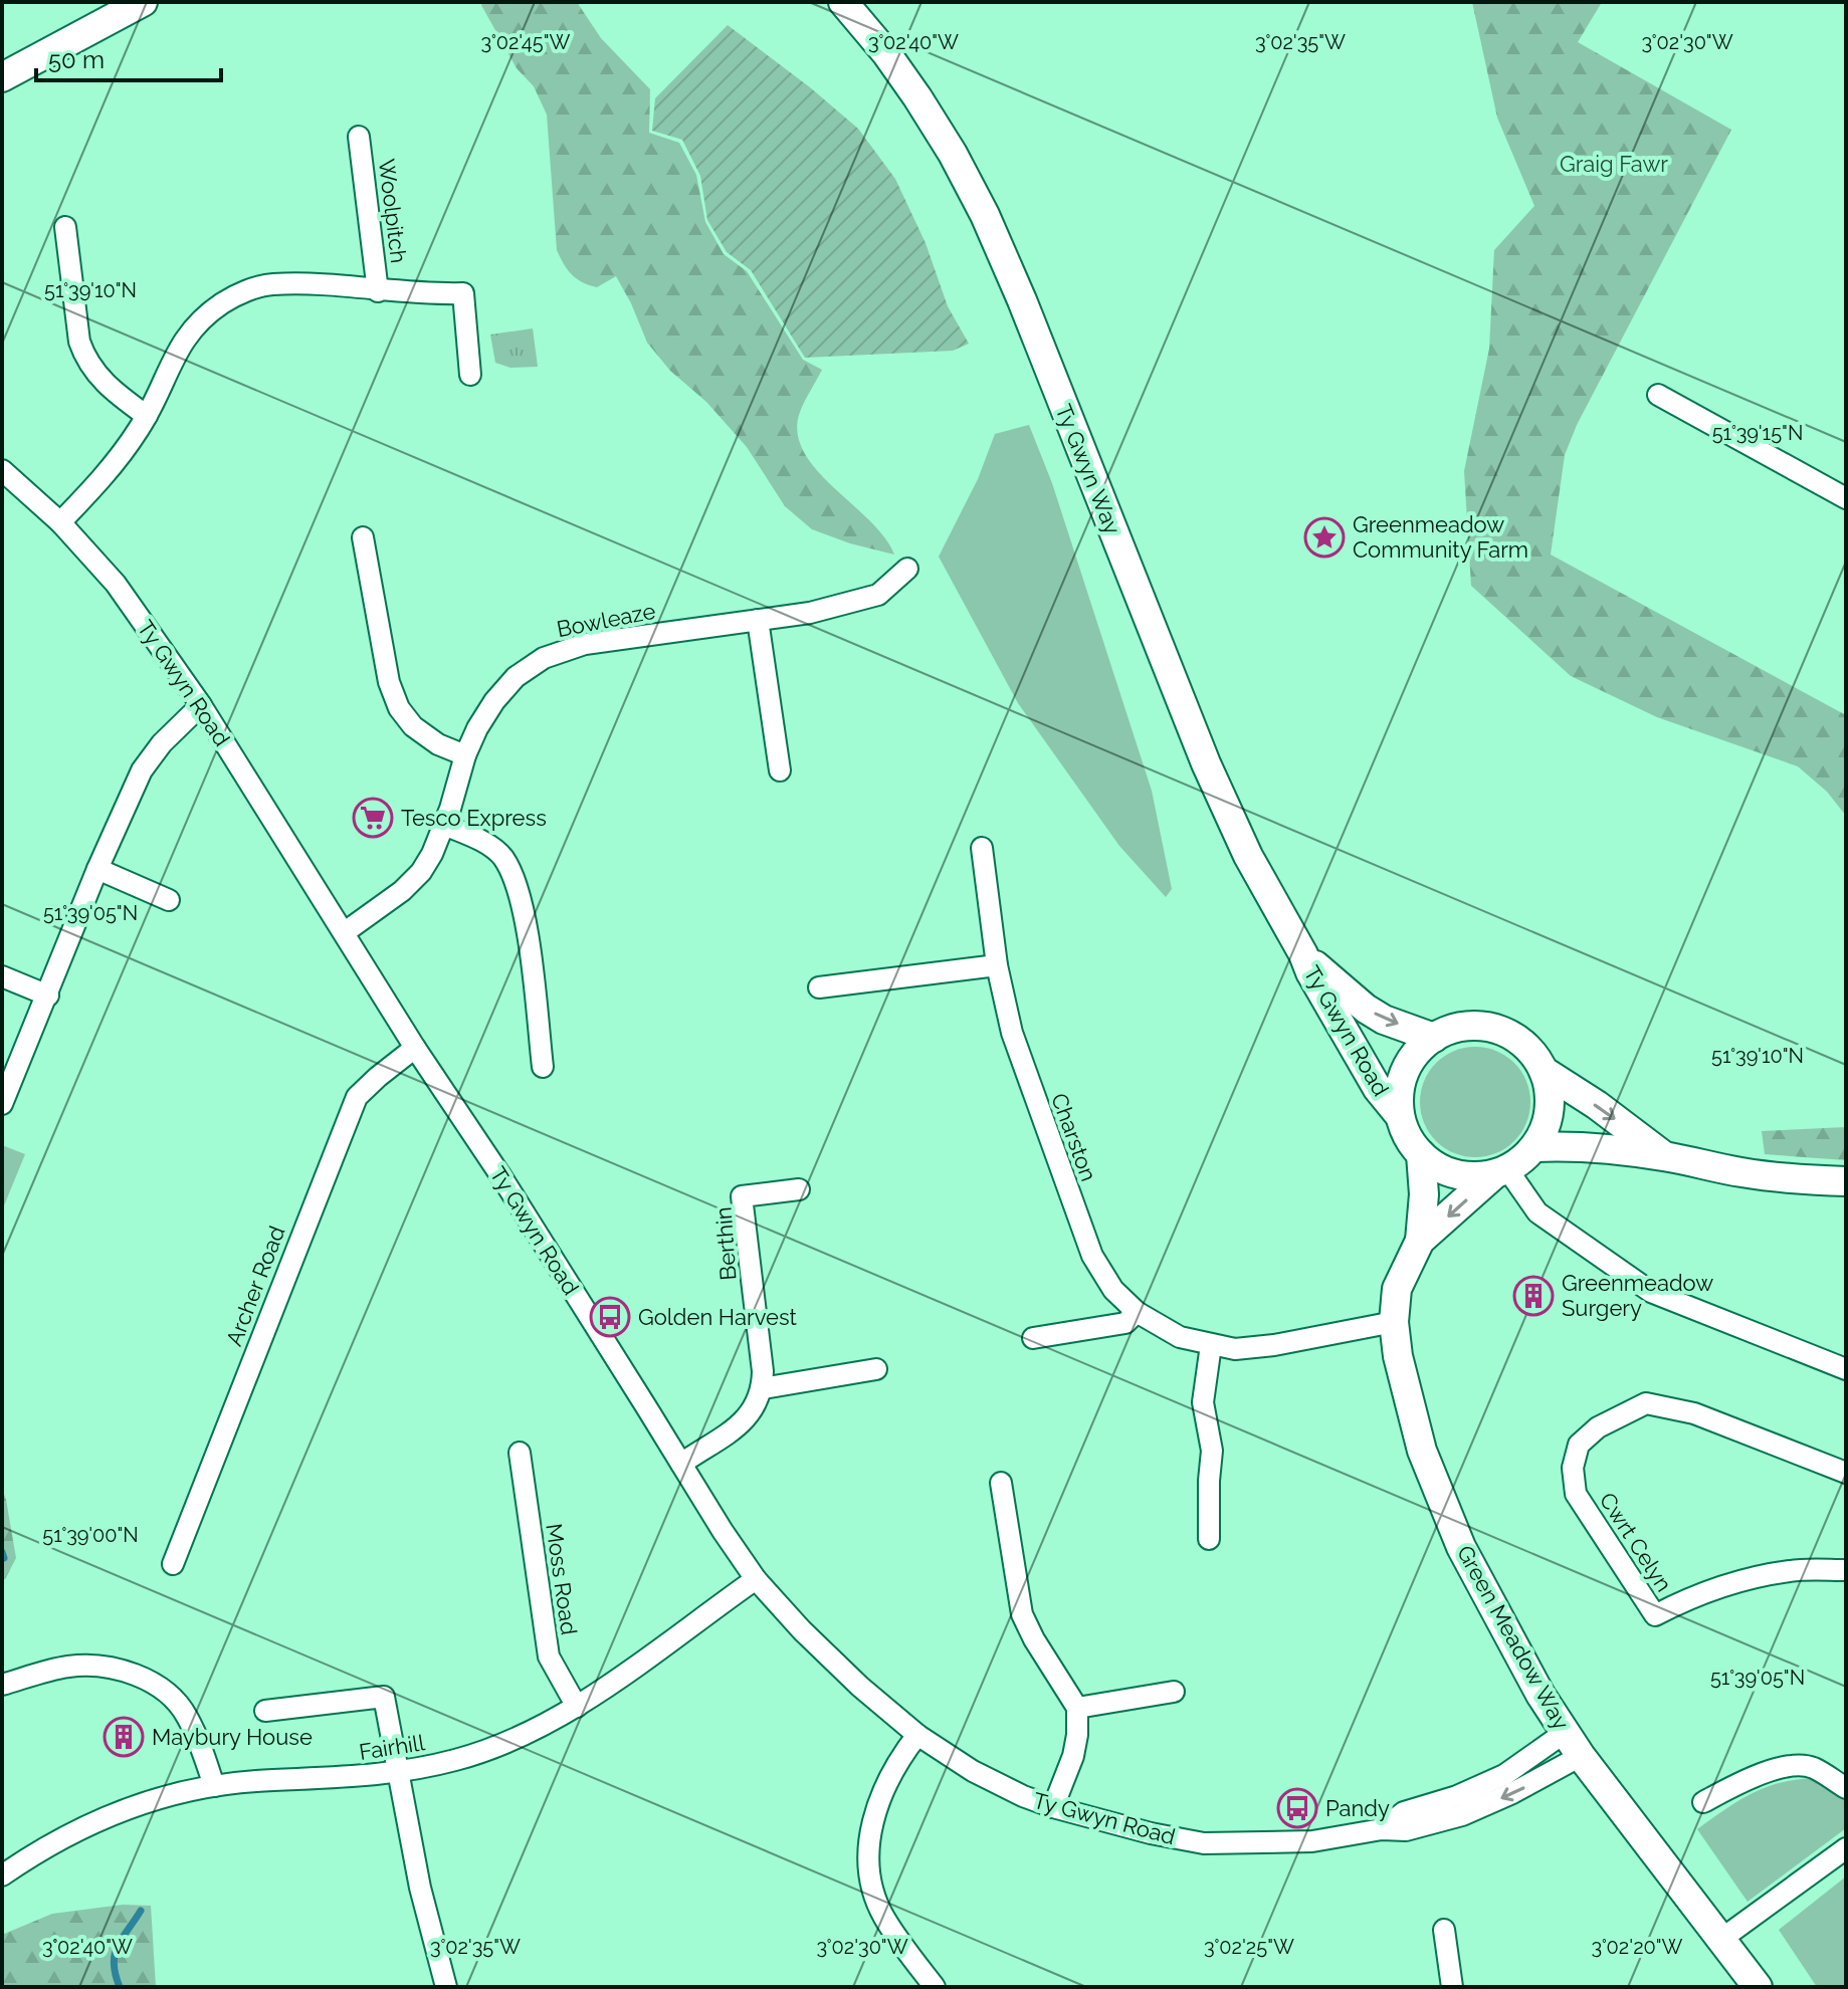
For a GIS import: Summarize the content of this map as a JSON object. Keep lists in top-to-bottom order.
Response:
{
  "streets": {
    "street": [
      "Woolpitch",
      "Ty Gwyn Way",
      "Bowleaze",
      "Ty Gwyn Road",
      "Charston",
      "Berthin",
      "Archer Road",
      "Cwrt Celyn",
      "Moss Road",
      "Green Meadow Way",
      "Fairhill"
    ]
  },
  "crossings": [
    ["Woolpitch", "Ty Gwyn Road"],
    ["Ty Gwyn Way", "Ty Gwyn Road"],
    ["Bowleaze", "Ty Gwyn Road"],
    ["Ty Gwyn Road", "Archer Road"],
    ["Ty Gwyn Road", "Green Meadow Way"],
    ["Ty Gwyn Road", "Fairhill"],
    ["Charston", "Green Meadow Way"],
    ["Moss Road", "Fairhill"]
  ],
  "parks": ["Graig Fawr"],
  "places": {
    "place": ["Greenmeadow Community Farm"],
    "supermarket": ["Tesco Express"],
    "building": ["Greenmeadow Surgery", "Maybury House"],
    "bus stop": ["Golden Harvest", "Pandy"]
  },
  "scale_bar": "50 m",
  "coordinates": [
    "3°02'45\"W",
    "3°02'40\"W",
    "3°02'35\"W",
    "3°02'30\"W",
    "51°39'10\"N",
    "51°39'15\"N",
    "51°39'05\"N",
    "51°39'00\"N",
    "3°02'25\"W",
    "3°02'20\"W"
  ]
}
